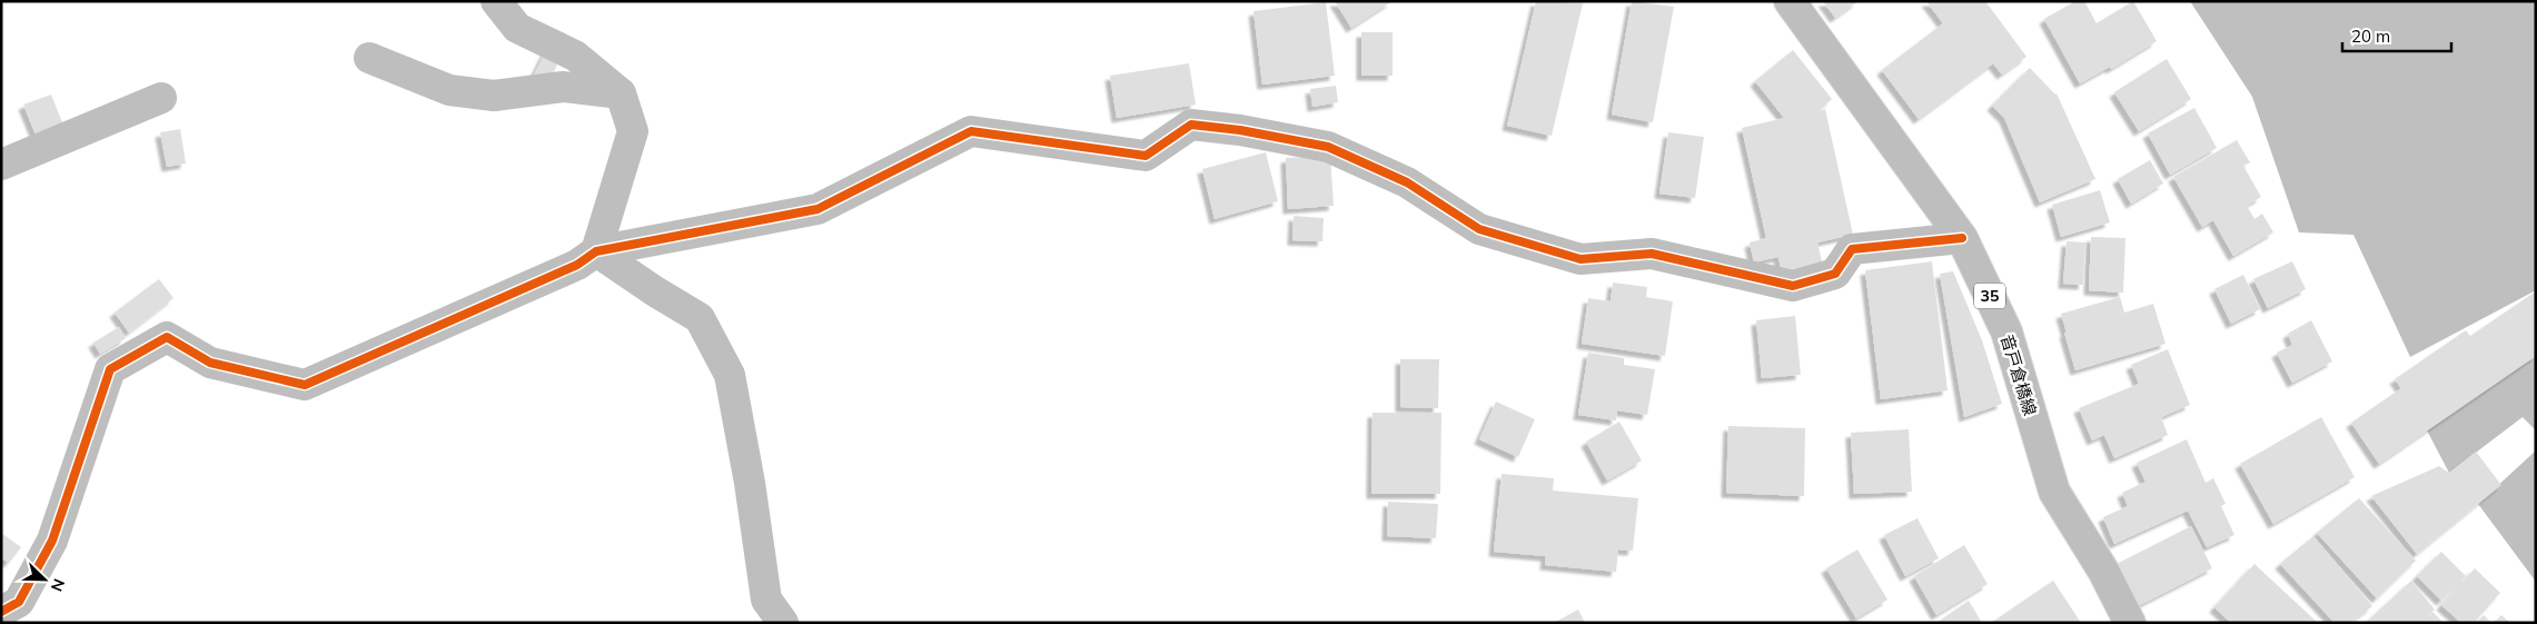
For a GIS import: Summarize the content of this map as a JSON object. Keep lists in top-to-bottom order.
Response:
{
  "streets": {
    "street": ["35", "音戸倉橋線"]
  },
  "scale_bar": "20 m",
  "north": "bottom right"
}
